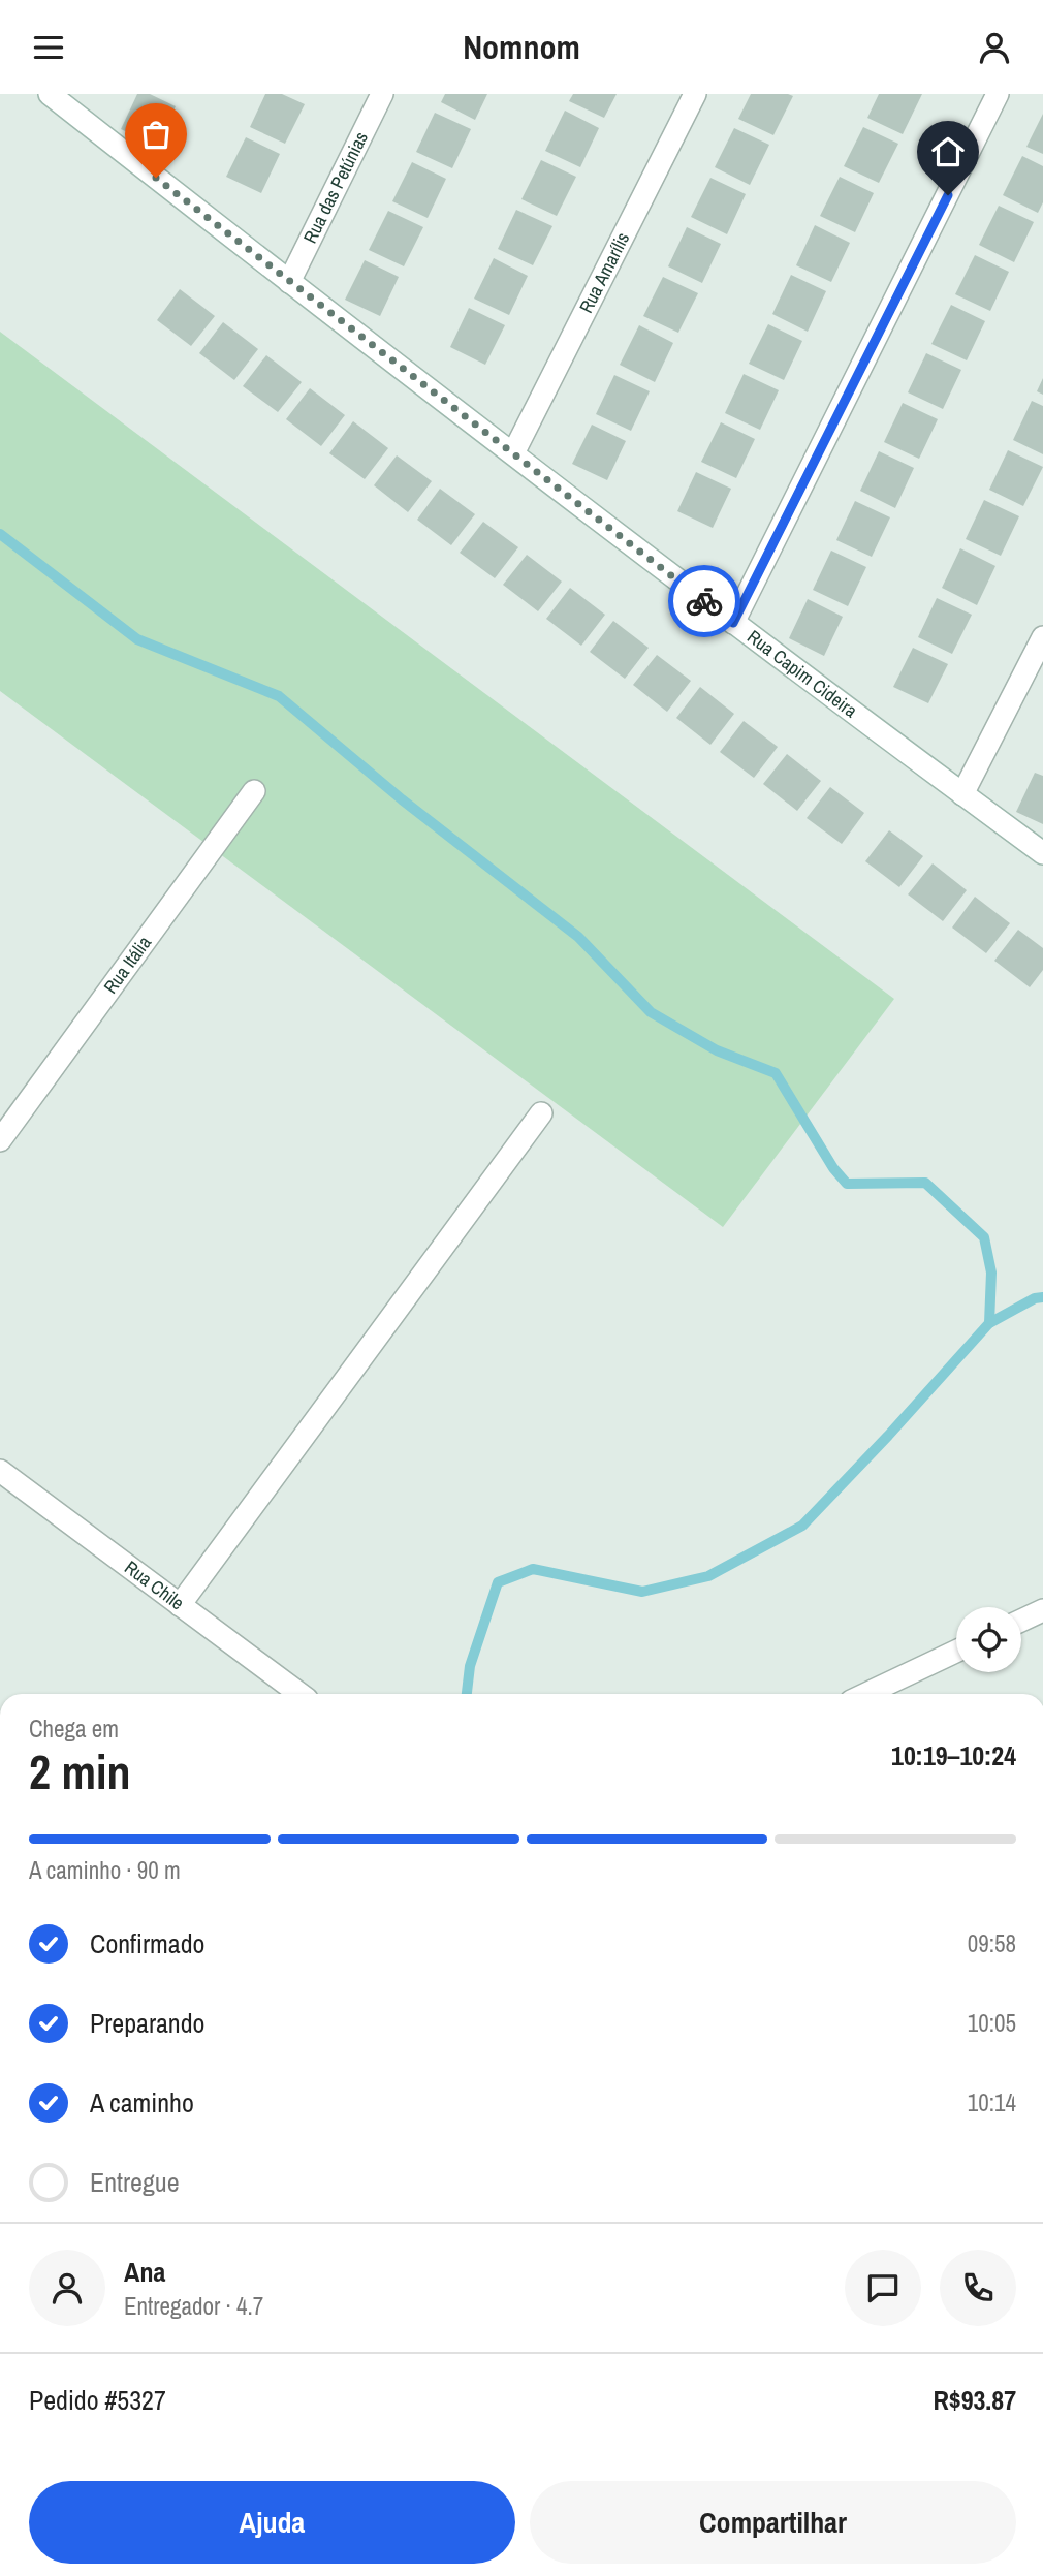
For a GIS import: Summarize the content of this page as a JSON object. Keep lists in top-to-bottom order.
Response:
{
  "streets": {
    "street": [
      "Rua das Petúnias",
      "Rua Amarílis",
      "Rua Capim Cideira",
      "Rua Itália",
      "Rua Chile"
    ]
  },
  "crossings": [
    ["Rua das Petúnias", "Rua Capim Cideira"],
    ["Rua Amarílis", "Rua Capim Cideira"]
  ],
  "page": {
    "header": "Nomnom",
    "heading": ["2 min", "Chega em", "10:19–10:24"],
    "panel": [
      "Ana",
      "Entregador · 4.7",
      "Pedido #5327",
      "R$93.87"
    ],
    "bar": "A caminho · 90 m",
    "list": [
      ["Confirmado", "09:58"],
      ["Preparando", "10:05"],
      ["A caminho", "10:14"],
      "Entregue"
    ],
    "buttons": ["Ajuda", "Compartilhar"]
  }
}
